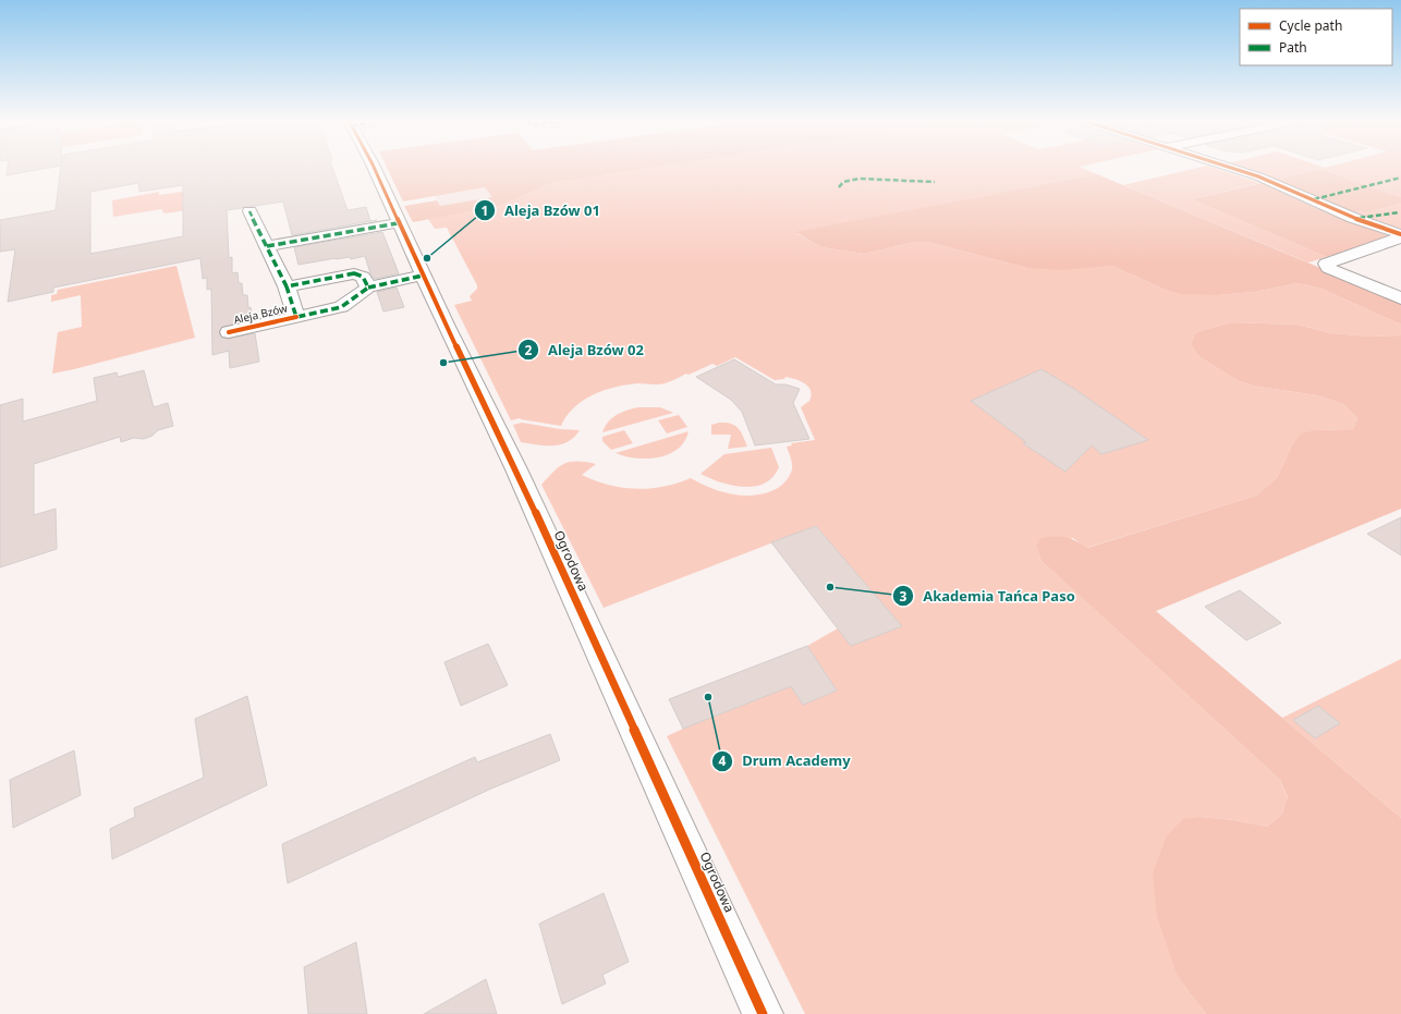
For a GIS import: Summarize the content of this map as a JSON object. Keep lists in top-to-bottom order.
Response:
{
  "streets": {
    "street": ["Aleja Bzów", "Ogrodowa"]
  },
  "crossings": [
    ["Aleja Bzów", "Ogrodowa"]
  ],
  "places": [
    "Aleja Bzów 01",
    "Aleja Bzów 02",
    "Akademia Tańca Paso",
    "Drum Academy"
  ],
  "legend": ["Cycle path", "Path"]
}
